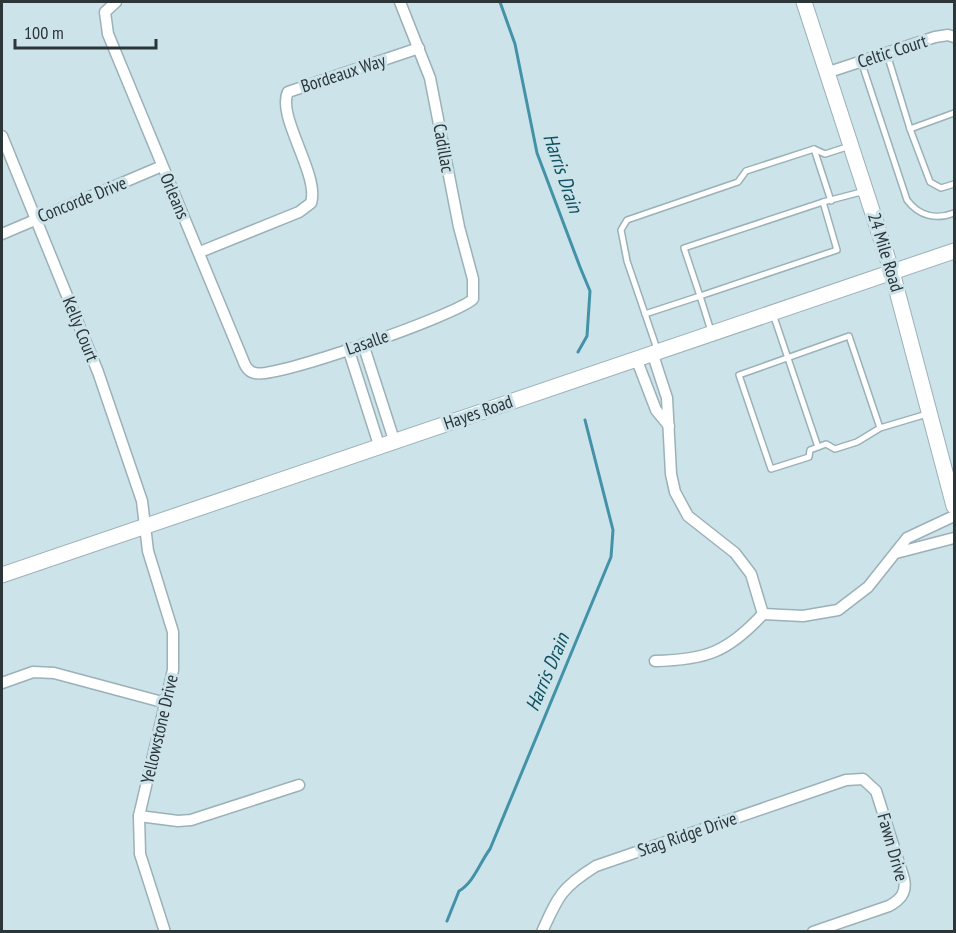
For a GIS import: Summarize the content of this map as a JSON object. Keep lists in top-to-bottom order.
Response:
{
  "streets": {
    "street": [
      "Celtic Court",
      "Bordeaux Way",
      "Cadillac",
      "Orleans",
      "Concorde Drive",
      "24 Mile Road",
      "Kelly Court",
      "Lasalle",
      "Hayes Road",
      "Yellowstone Drive",
      "Stag Ridge Drive",
      "Fawn Drive"
    ]
  },
  "crossings": [
    ["Celtic Court", "24 Mile Road"],
    ["Bordeaux Way", "Cadillac"],
    ["Bordeaux Way", "Orleans"],
    ["Cadillac", "Lasalle"],
    ["Orleans", "Concorde Drive"],
    ["Orleans", "Lasalle"],
    ["Concorde Drive", "Kelly Court"],
    ["24 Mile Road", "Hayes Road"],
    ["Kelly Court", "Hayes Road"],
    ["Kelly Court", "Yellowstone Drive"],
    ["Hayes Road", "Yellowstone Drive"],
    ["Stag Ridge Drive", "Fawn Drive"]
  ],
  "water": ["Harris Drain"],
  "scale_bar": "100 m"
}
